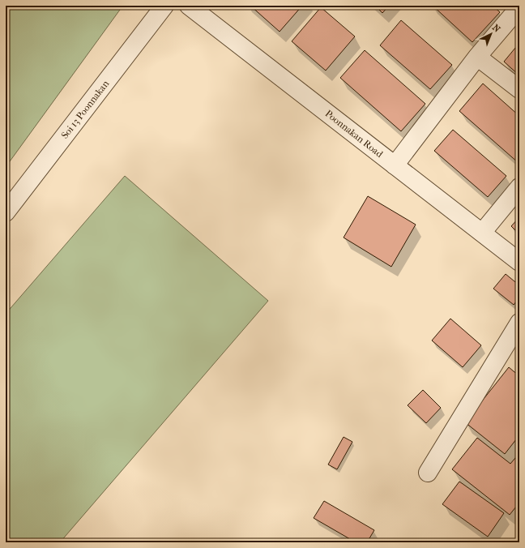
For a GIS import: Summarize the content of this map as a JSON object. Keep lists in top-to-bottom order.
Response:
{
  "streets": {
    "street": ["Soi 13 Poonnakan", "Poonnakan Road"]
  },
  "north": "top right"
}
